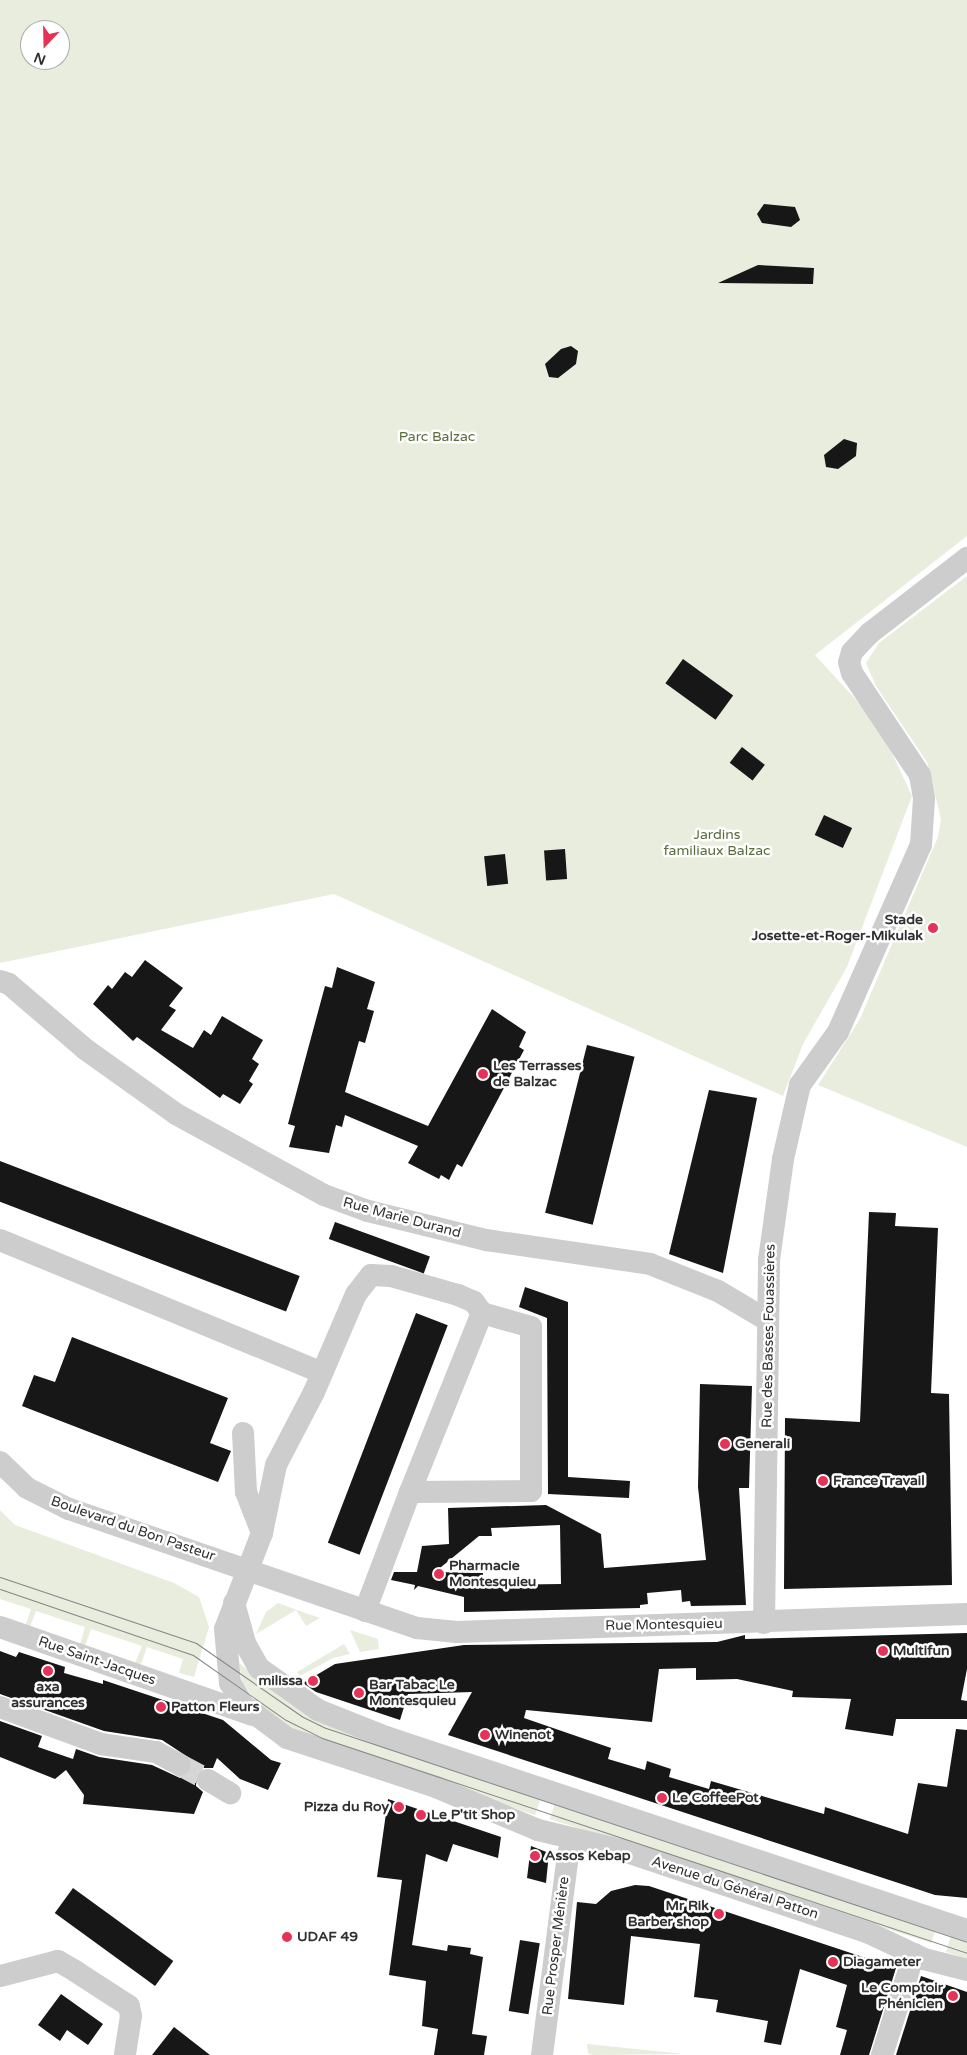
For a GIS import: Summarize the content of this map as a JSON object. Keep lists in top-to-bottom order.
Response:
{
  "streets": {
    "street": [
      "Rue Marie Durand",
      "Rue des Basses Fouassières",
      "Boulevard du Bon Pasteur",
      "Rue Montesquieu",
      "Rue Saint-Jacques",
      "Avenue du Général Patton",
      "Rue Prosper Ménière"
    ]
  },
  "crossings": [
    ["Rue Marie Durand", "Rue des Basses Fouassières"],
    ["Rue des Basses Fouassières", "Rue Montesquieu"],
    ["Boulevard du Bon Pasteur", "Rue Montesquieu"],
    ["Boulevard du Bon Pasteur", "Avenue du Général Patton"],
    ["Rue Montesquieu", "Avenue du Général Patton"],
    ["Rue Saint-Jacques", "Avenue du Général Patton"],
    ["Avenue du Général Patton", "Rue Prosper Ménière"]
  ],
  "parks": ["Parc Balzac", "Jardins familiaux Balzac"],
  "places": [
    "Stade Josette-et-Roger-Mikulak",
    "Les Terrasses de Balzac",
    "Generali",
    "France Travail",
    "Pharmacie Montesquieu",
    "Multifun",
    "axa assurances",
    "milissa",
    "Bar Tabac Le Montesquieu",
    "Patton Fleurs",
    "Winenot",
    "Le CoffeePot",
    "Pizza du Roy",
    "Le P'tit Shop",
    "Assos Kebap",
    "Mr Rik Barber shop",
    "UDAF 49",
    "Diagameter",
    "Le Comptoir Phénicien"
  ],
  "north": "bottom"
}
